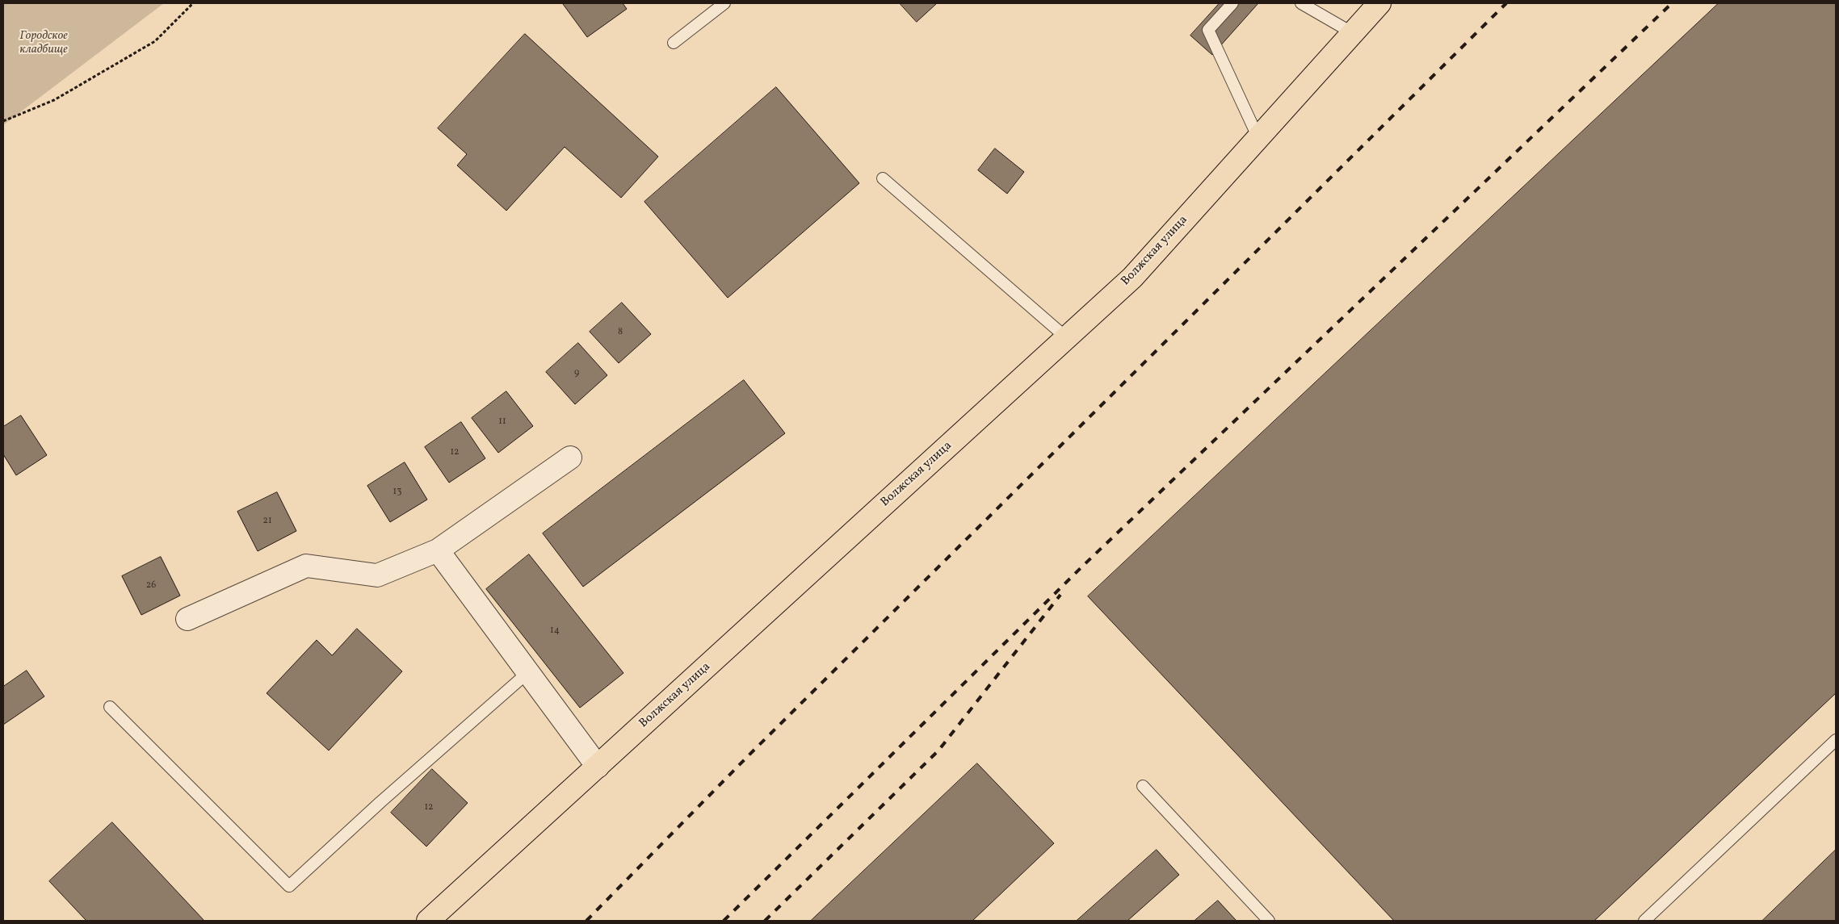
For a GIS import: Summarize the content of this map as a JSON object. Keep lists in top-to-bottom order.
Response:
{
  "streets": {
    "main road": ["Волжская улица"]
  },
  "parks": ["Городское кладбище"],
  "house_numbers": [
    "8",
    "9",
    "11",
    "12",
    "13",
    "21",
    "26",
    "14",
    "12"
  ]
}
